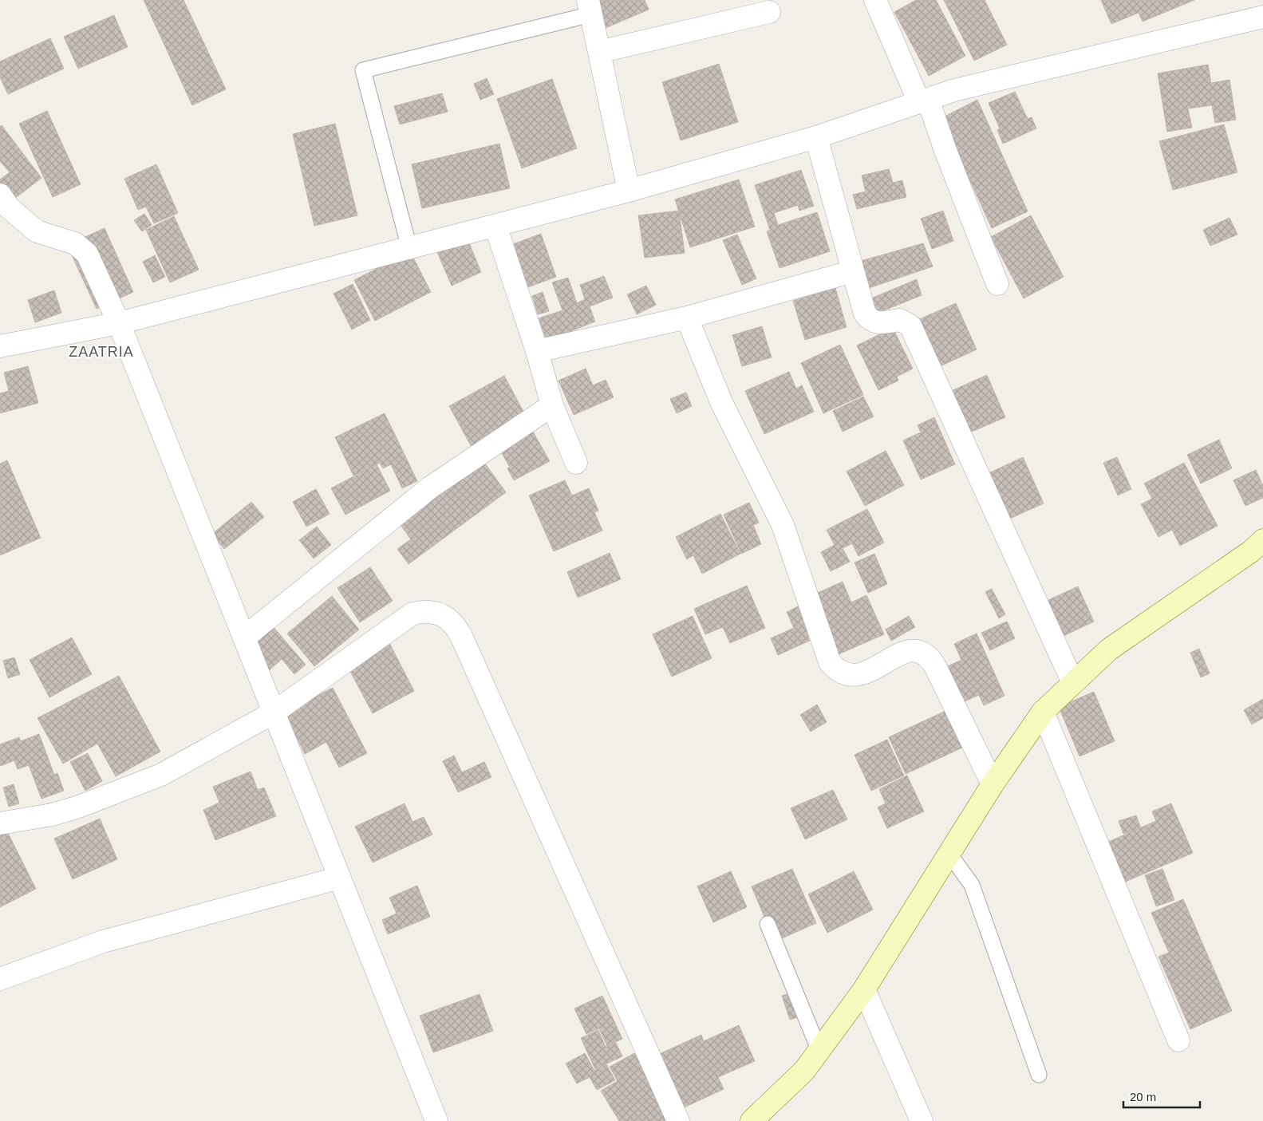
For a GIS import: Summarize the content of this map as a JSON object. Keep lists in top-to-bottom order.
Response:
{
  "districts": ["ZAATRIA"],
  "scale_bar": "20 m"
}
